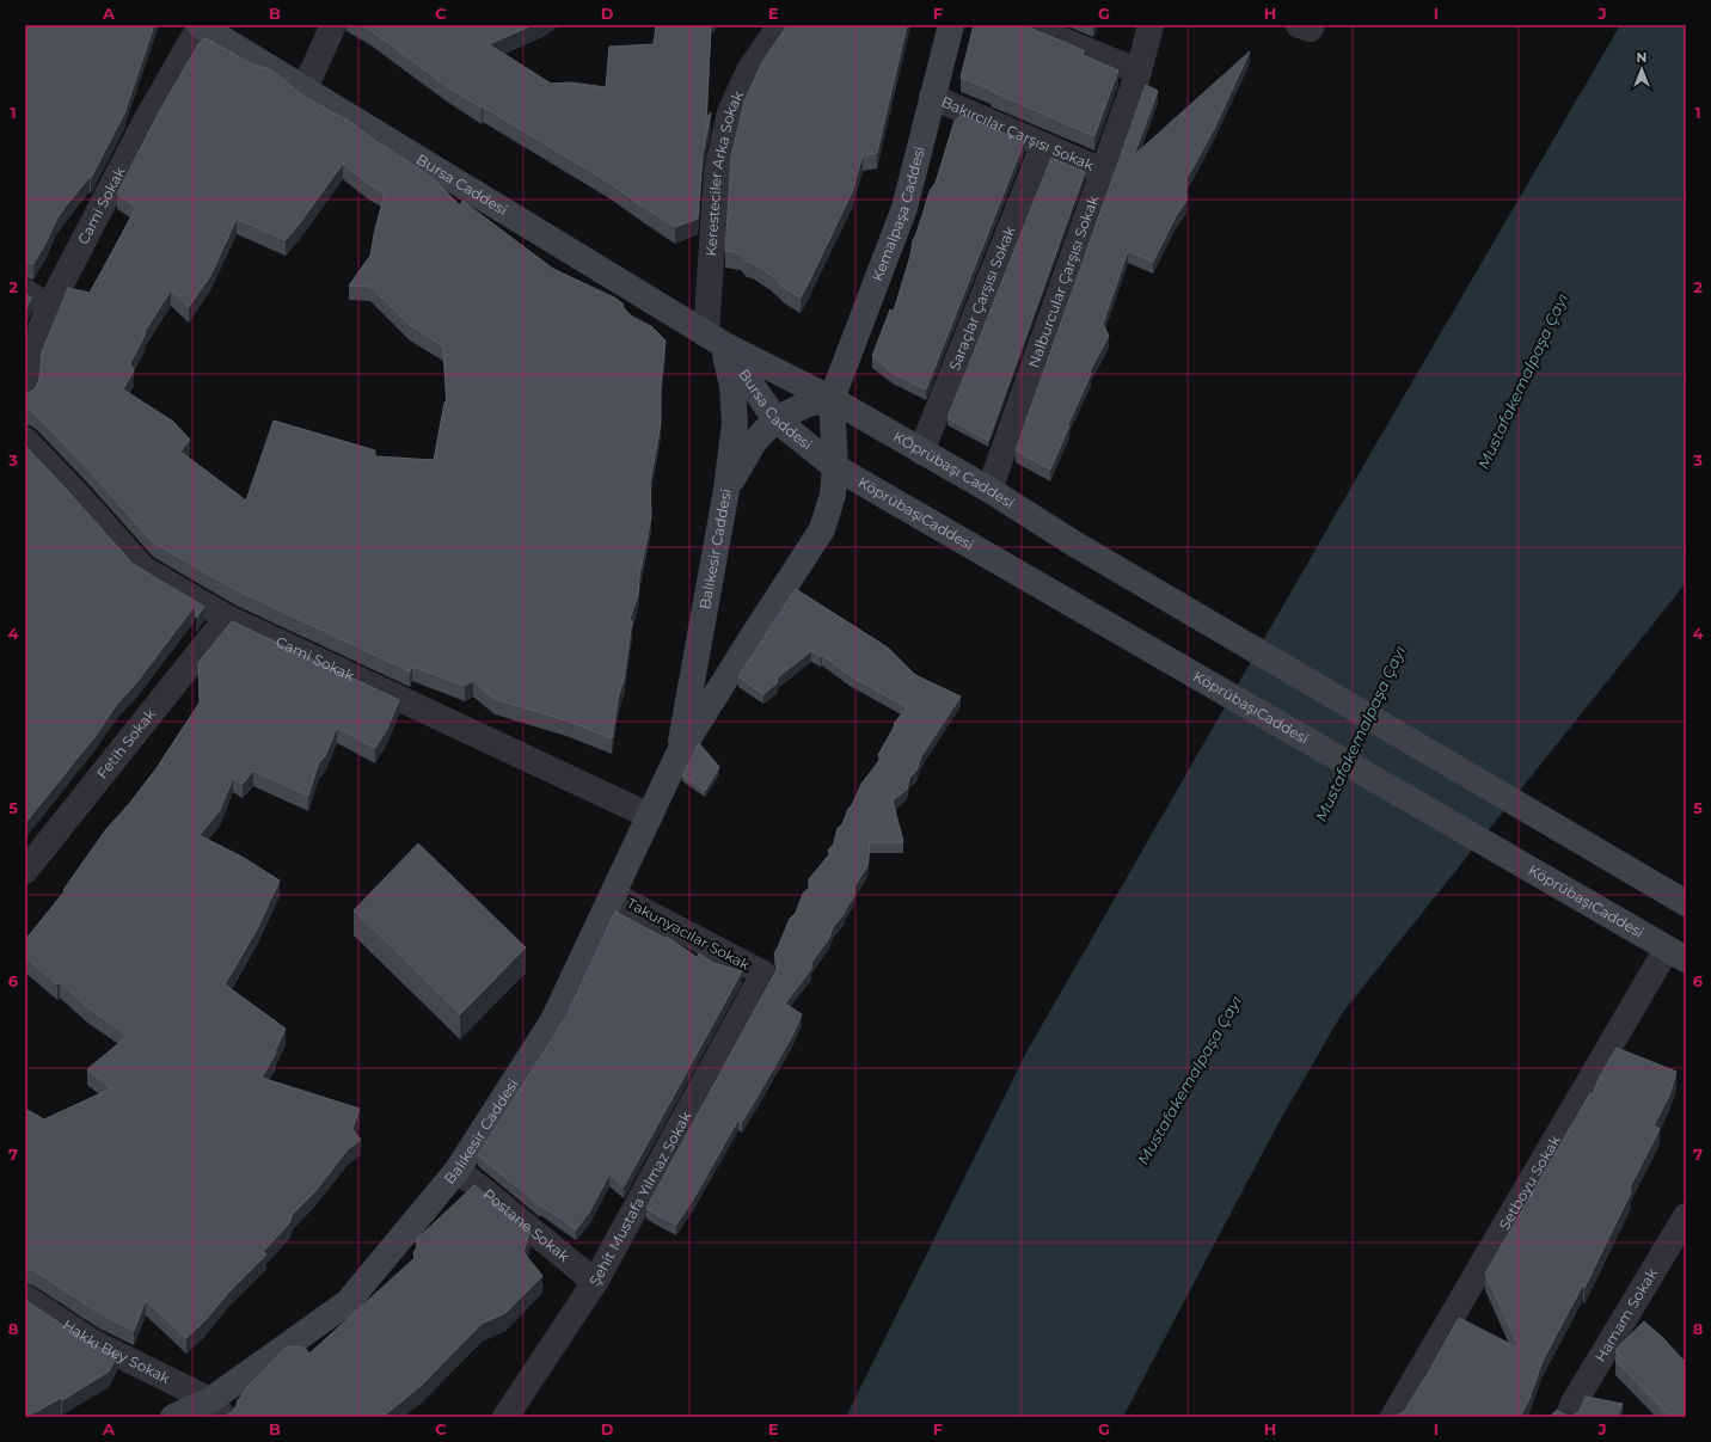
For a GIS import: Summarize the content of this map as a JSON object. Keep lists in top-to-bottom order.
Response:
{
  "streets": {
    "main road": [
      "Bursa Caddesi",
      "Kemalpaşa Caddesi",
      "KÖprübaşı Caddesi",
      "KöprübaşıCaddesi",
      "Balıkesir Caddesi"
    ],
    "street": [
      "Bakırcılar Çarşısı Sokak",
      "Keresteciler Arka Sokak",
      "Cami Sokak",
      "Nalburcular Çarşısı Sokak",
      "Saraçlar Çarşısı Sokak",
      "Fetih Sokak",
      "Takunyacılar Sokak",
      "Setboyu Sokak",
      "Şehit Mustafa Yılmaz Sokak",
      "Postane Sokak",
      "Hamam Sokak",
      "Hakkı Bey Sokak"
    ]
  },
  "crossings": [
    ["Bakırcılar Çarşısı Sokak", "Kemalpaşa Caddesi"],
    ["Bakırcılar Çarşısı Sokak", "Nalburcular Çarşısı Sokak"],
    ["Bakırcılar Çarşısı Sokak", "Saraçlar Çarşısı Sokak"],
    ["Keresteciler Arka Sokak", "Bursa Caddesi"],
    ["Keresteciler Arka Sokak", "Balıkesir Caddesi"],
    ["Bursa Caddesi", "Cami Sokak"],
    ["Bursa Caddesi", "Kemalpaşa Caddesi"],
    ["Bursa Caddesi", "KÖprübaşı Caddesi"],
    ["Bursa Caddesi", "KöprübaşıCaddesi"],
    ["Bursa Caddesi", "Balıkesir Caddesi"],
    ["Cami Sokak", "Balıkesir Caddesi"],
    ["Cami Sokak", "Fetih Sokak"],
    ["Kemalpaşa Caddesi", "KÖprübaşı Caddesi"],
    ["Kemalpaşa Caddesi", "Balıkesir Caddesi"],
    ["Nalburcular Çarşısı Sokak", "KÖprübaşı Caddesi"],
    ["Saraçlar Çarşısı Sokak", "KÖprübaşı Caddesi"],
    ["KÖprübaşı Caddesi", "Balıkesir Caddesi"],
    ["KöprübaşıCaddesi", "Balıkesir Caddesi"],
    ["KöprübaşıCaddesi", "Setboyu Sokak"],
    ["Balıkesir Caddesi", "Takunyacılar Sokak"],
    ["Balıkesir Caddesi", "Postane Sokak"],
    ["Balıkesir Caddesi", "Hakkı Bey Sokak"],
    ["Takunyacılar Sokak", "Şehit Mustafa Yılmaz Sokak"],
    ["Şehit Mustafa Yılmaz Sokak", "Postane Sokak"]
  ],
  "water": ["Mustafakemalpaşa Çayı"],
  "north": "top",
  "grid": {
    "columns": [
      "A",
      "B",
      "C",
      "D",
      "E",
      "F",
      "G",
      "H",
      "I",
      "J"
    ],
    "rows": [
      "1",
      "2",
      "3",
      "4",
      "5",
      "6",
      "7",
      "8"
    ]
  }
}
